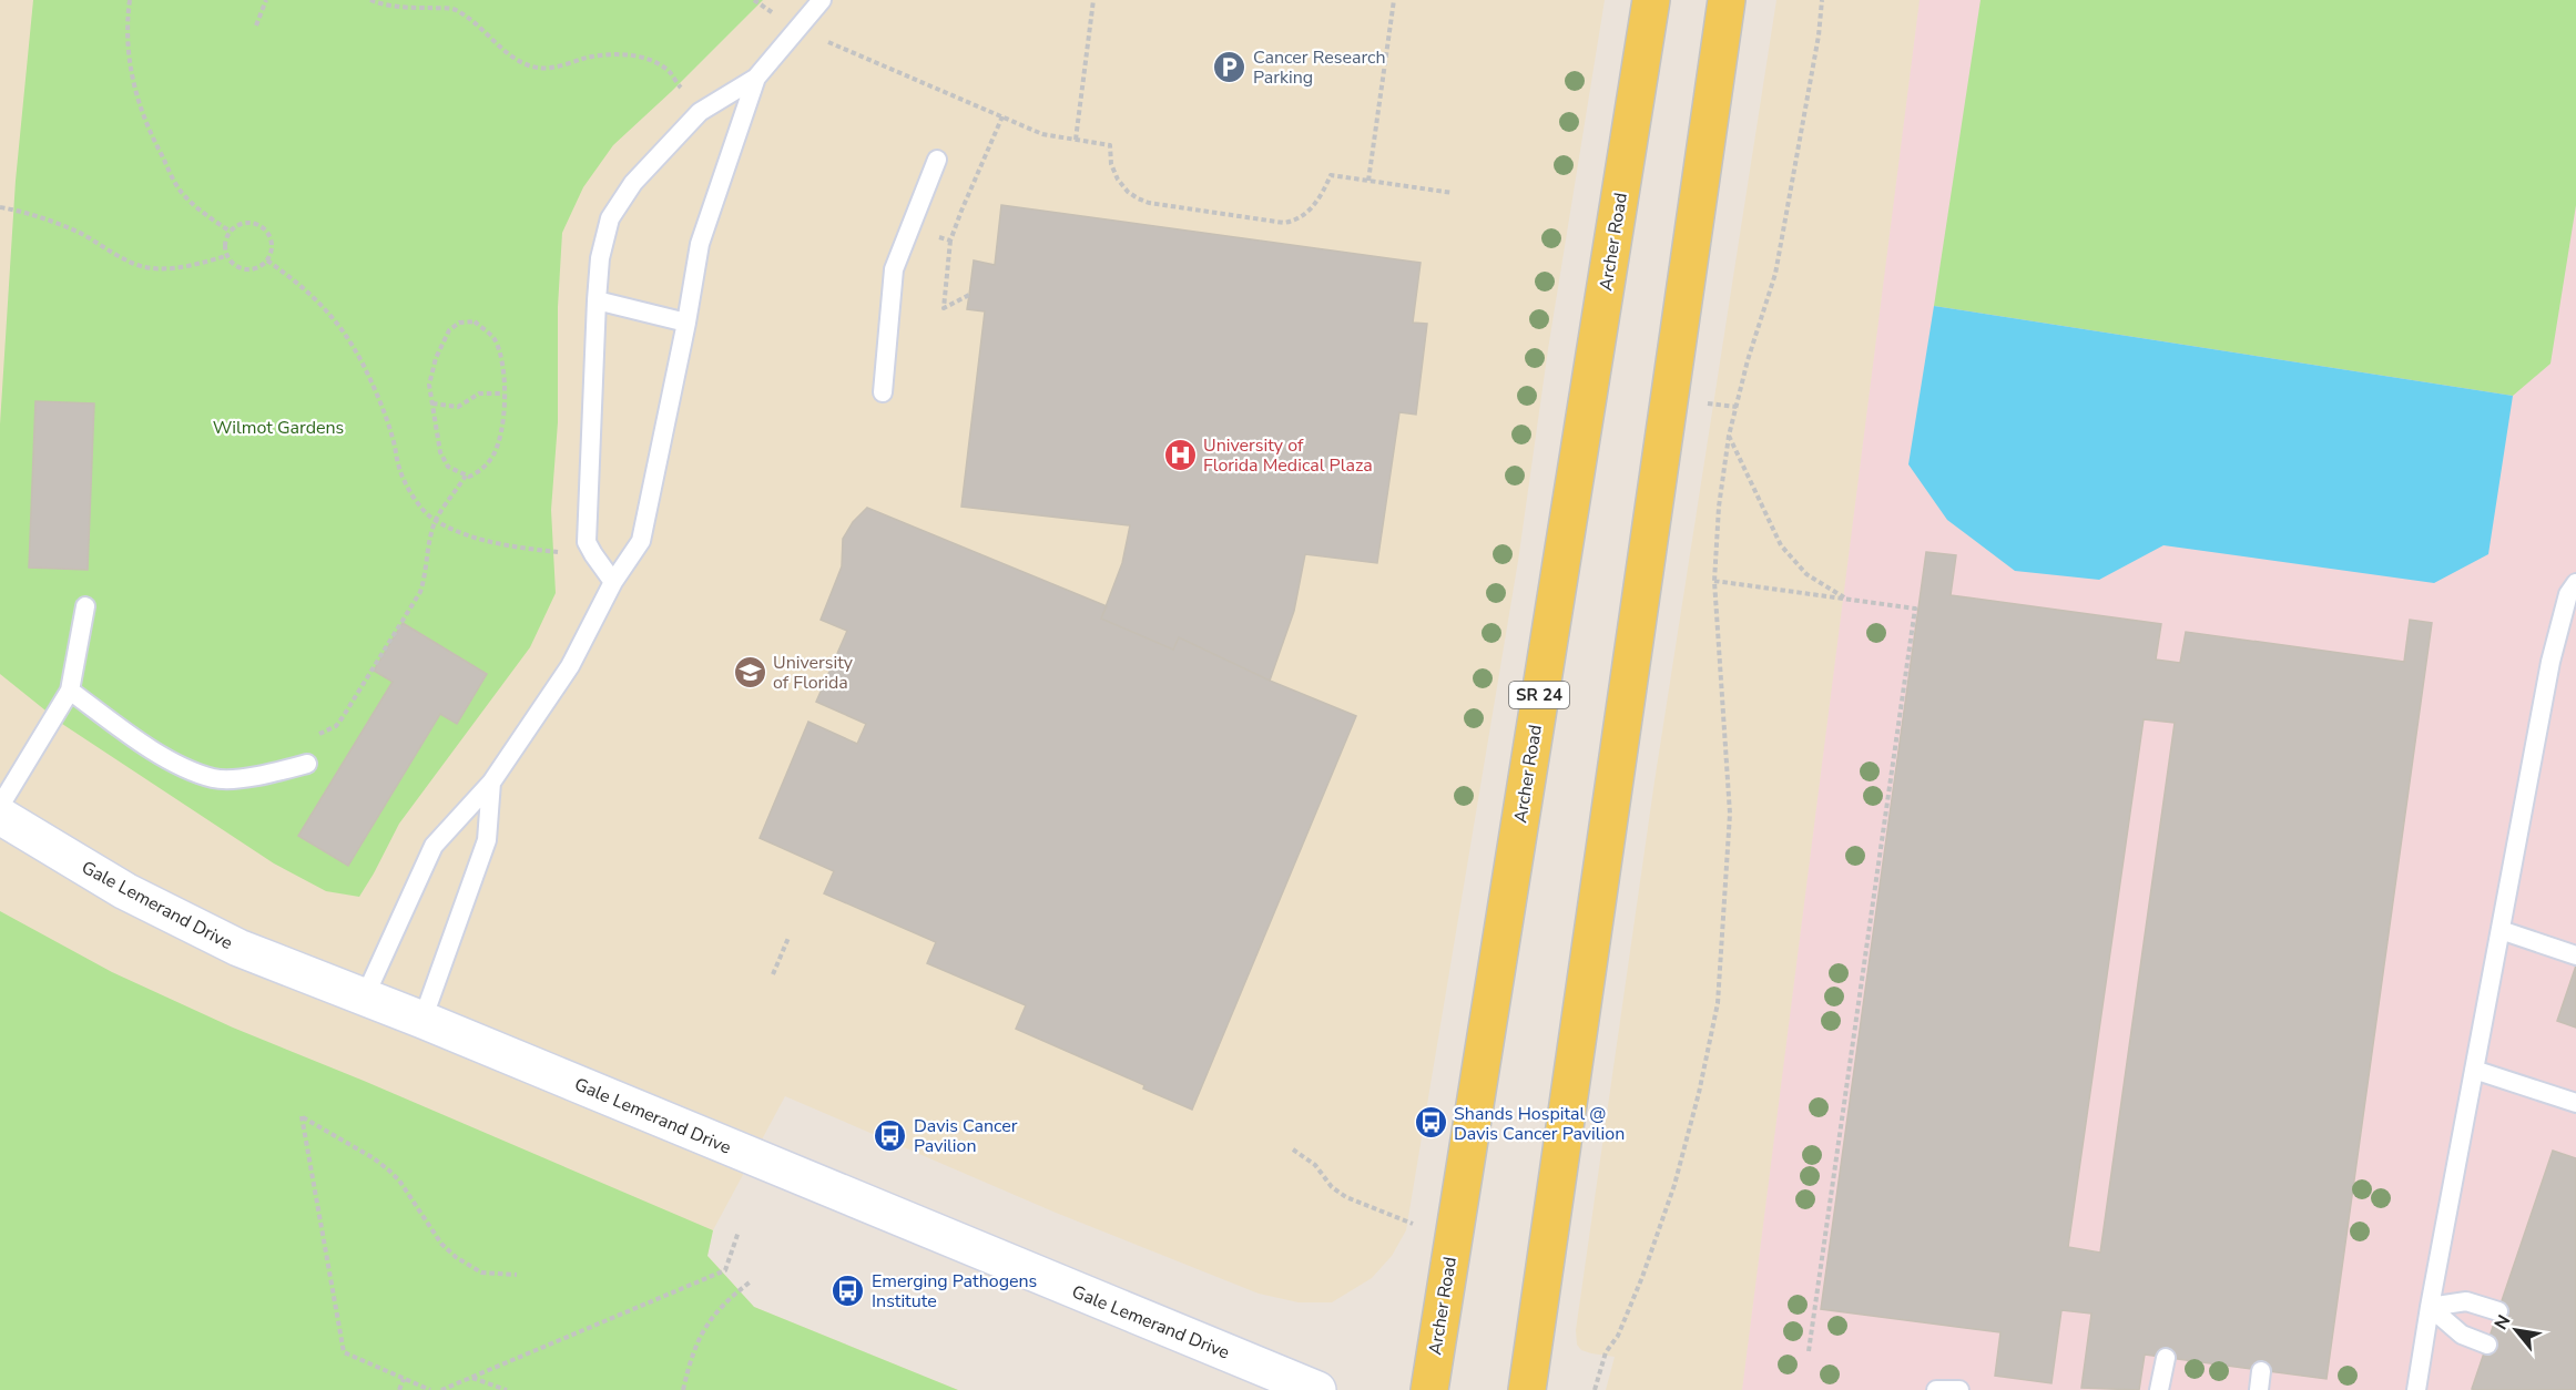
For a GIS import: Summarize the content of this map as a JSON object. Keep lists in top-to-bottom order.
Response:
{
  "streets": {
    "main road": ["Archer Road", "SR 24"],
    "street": ["Gale Lemerand Drive"]
  },
  "parks": ["Wilmot Gardens"],
  "places": {
    "parking": ["Cancer Research Parking"],
    "hospital": ["University of Florida Medical Plaza"],
    "school or university": ["University of Florida"],
    "bus stop": ["Shands Hospital @ Davis Cancer Pavilion", "Davis Cancer Pavilion", "Emerging Pathogens Institute"]
  },
  "north": "top left"
}
